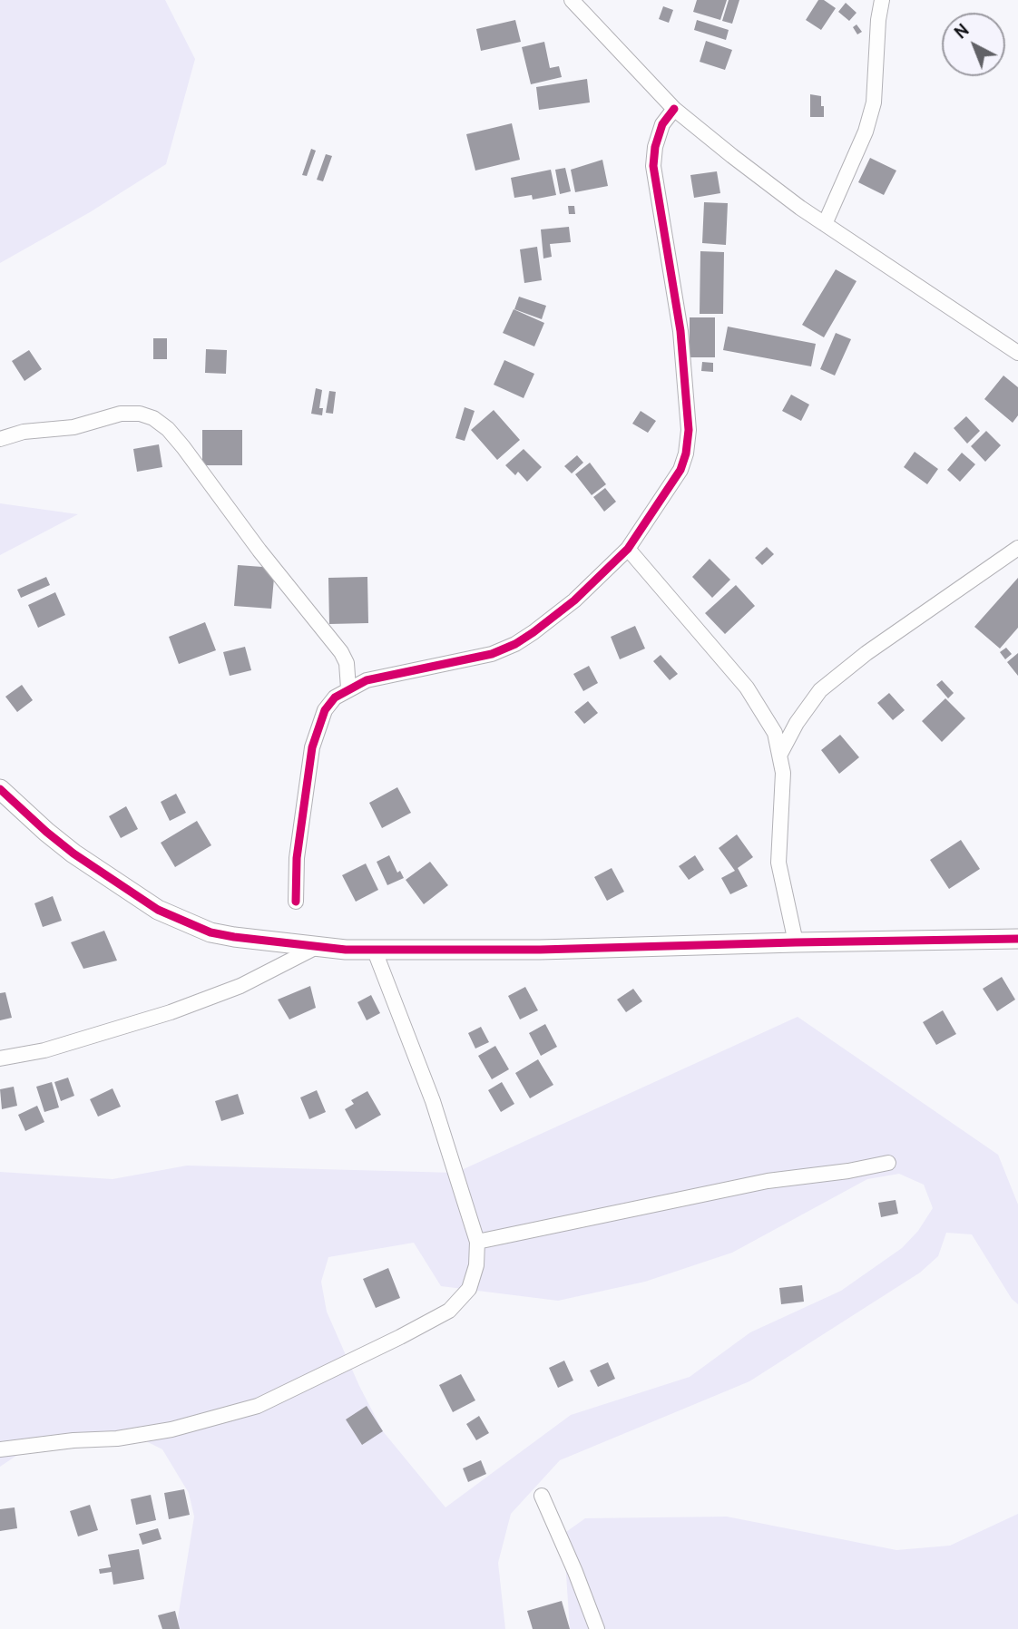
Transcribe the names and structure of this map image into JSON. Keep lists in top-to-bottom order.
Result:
{
  "north": "top left"
}
